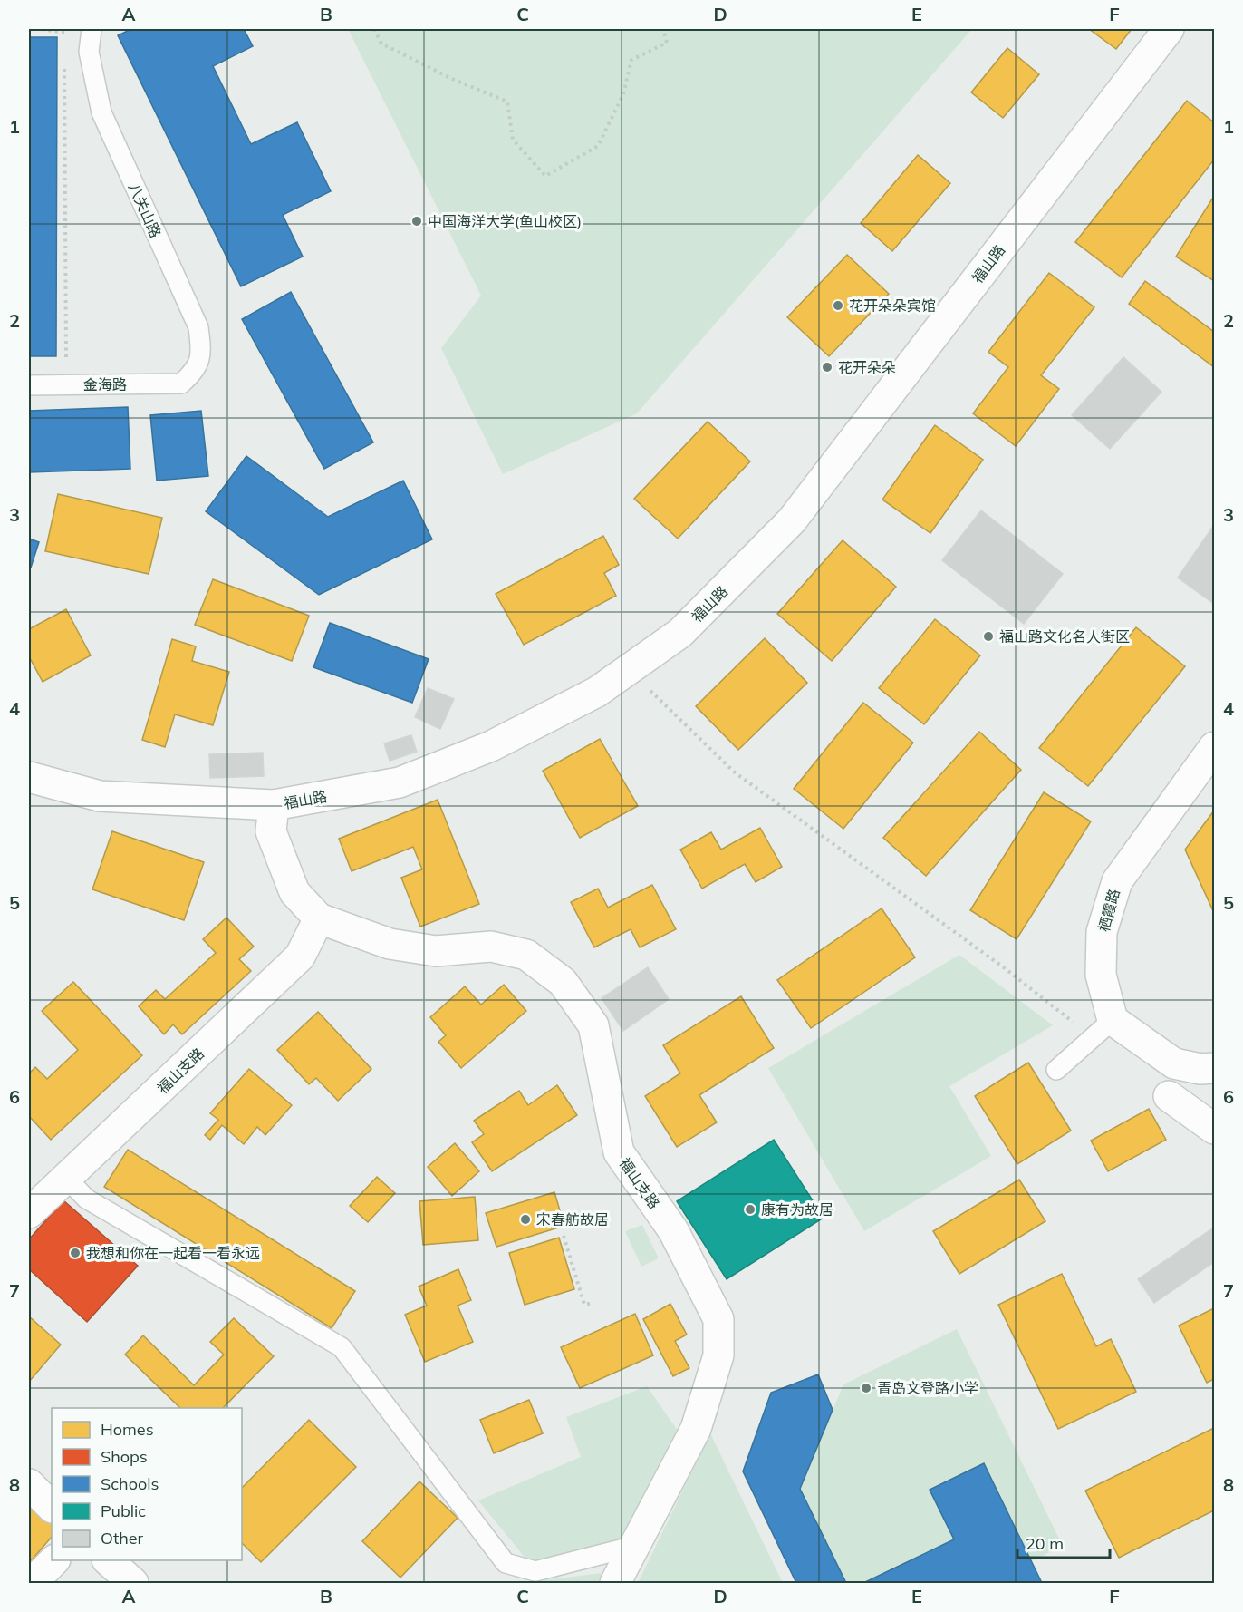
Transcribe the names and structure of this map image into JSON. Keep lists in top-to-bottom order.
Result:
{
  "streets": {
    "street": ["福山路", "栖霞路", "福山支路"],
    "lane": ["八关山路", "金海路"]
  },
  "crossings": [
    ["八关山路", "金海路"],
    ["福山路", "福山支路"]
  ],
  "places": [
    "中国海洋大学(鱼山校区)",
    "花开朵朵宾馆",
    "花开朵朵",
    "福山路文化名人街区",
    "康有为故居",
    "宋春舫故居",
    "我想和你在一起看一看永远",
    "青岛文登路小学"
  ],
  "legend": [
    "Homes",
    "Shops",
    "Schools",
    "Public",
    "Other"
  ],
  "scale_bar": "20 m",
  "grid": {
    "columns": [
      "A",
      "B",
      "C",
      "D",
      "E",
      "F"
    ],
    "rows": [
      "1",
      "2",
      "3",
      "4",
      "5",
      "6",
      "7",
      "8"
    ]
  }
}
